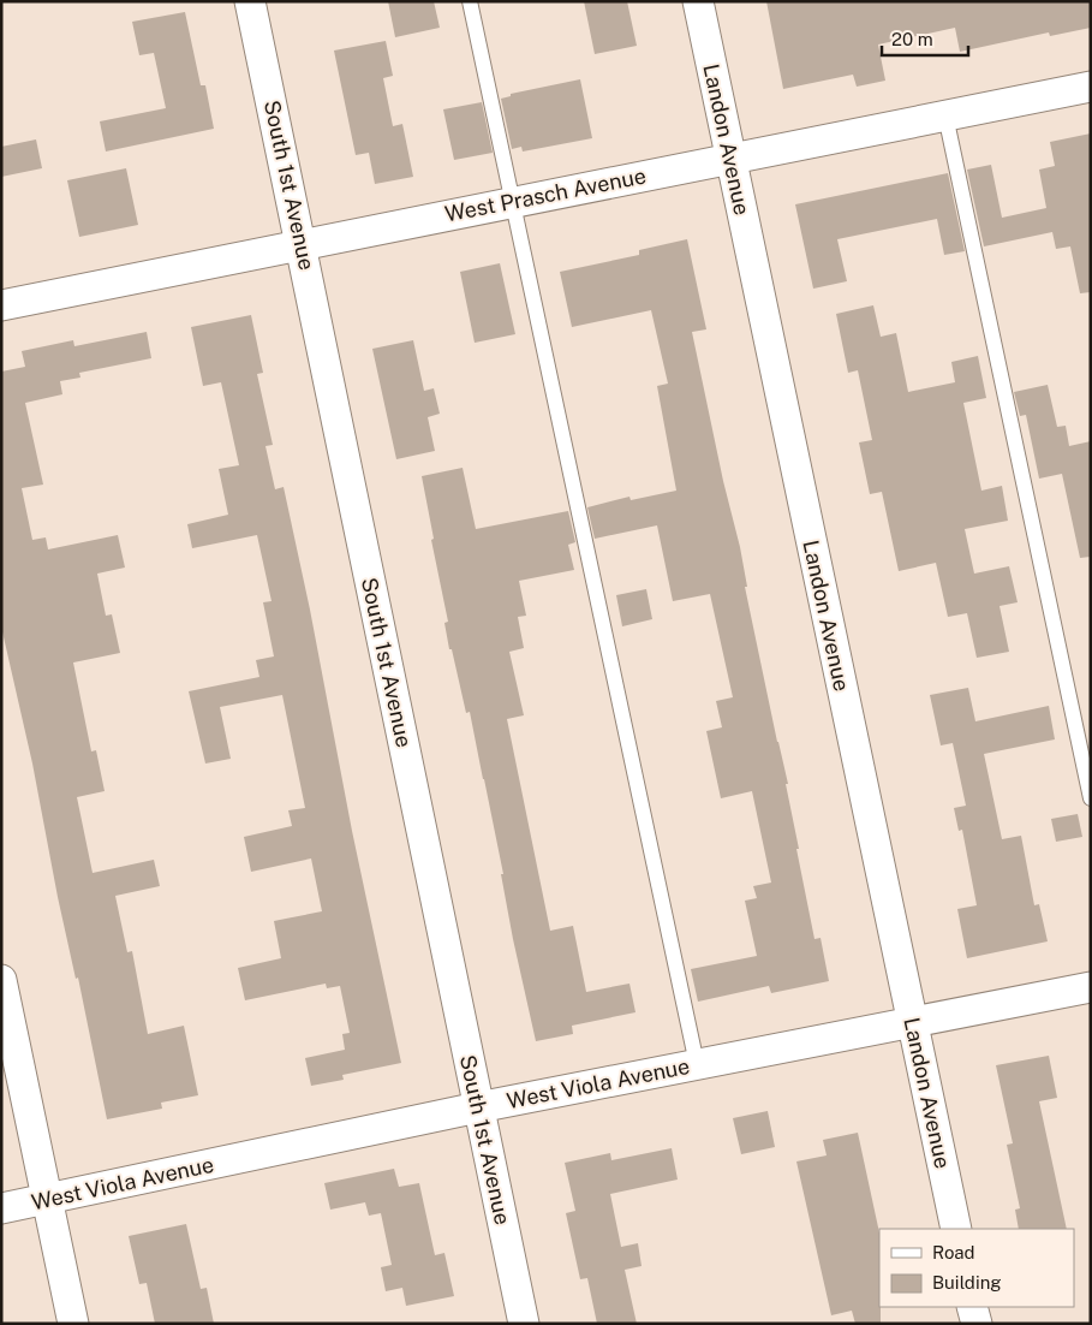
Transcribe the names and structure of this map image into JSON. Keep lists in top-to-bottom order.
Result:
{
  "streets": {
    "street": [
      "Landon Avenue",
      "South 1st Avenue",
      "West Prasch Avenue",
      "West Viola Avenue"
    ]
  },
  "crossings": [
    ["Landon Avenue", "West Prasch Avenue"],
    ["Landon Avenue", "West Viola Avenue"],
    ["South 1st Avenue", "West Prasch Avenue"],
    ["South 1st Avenue", "West Viola Avenue"]
  ],
  "legend": ["Road", "Building"],
  "scale_bar": "20 m"
}
